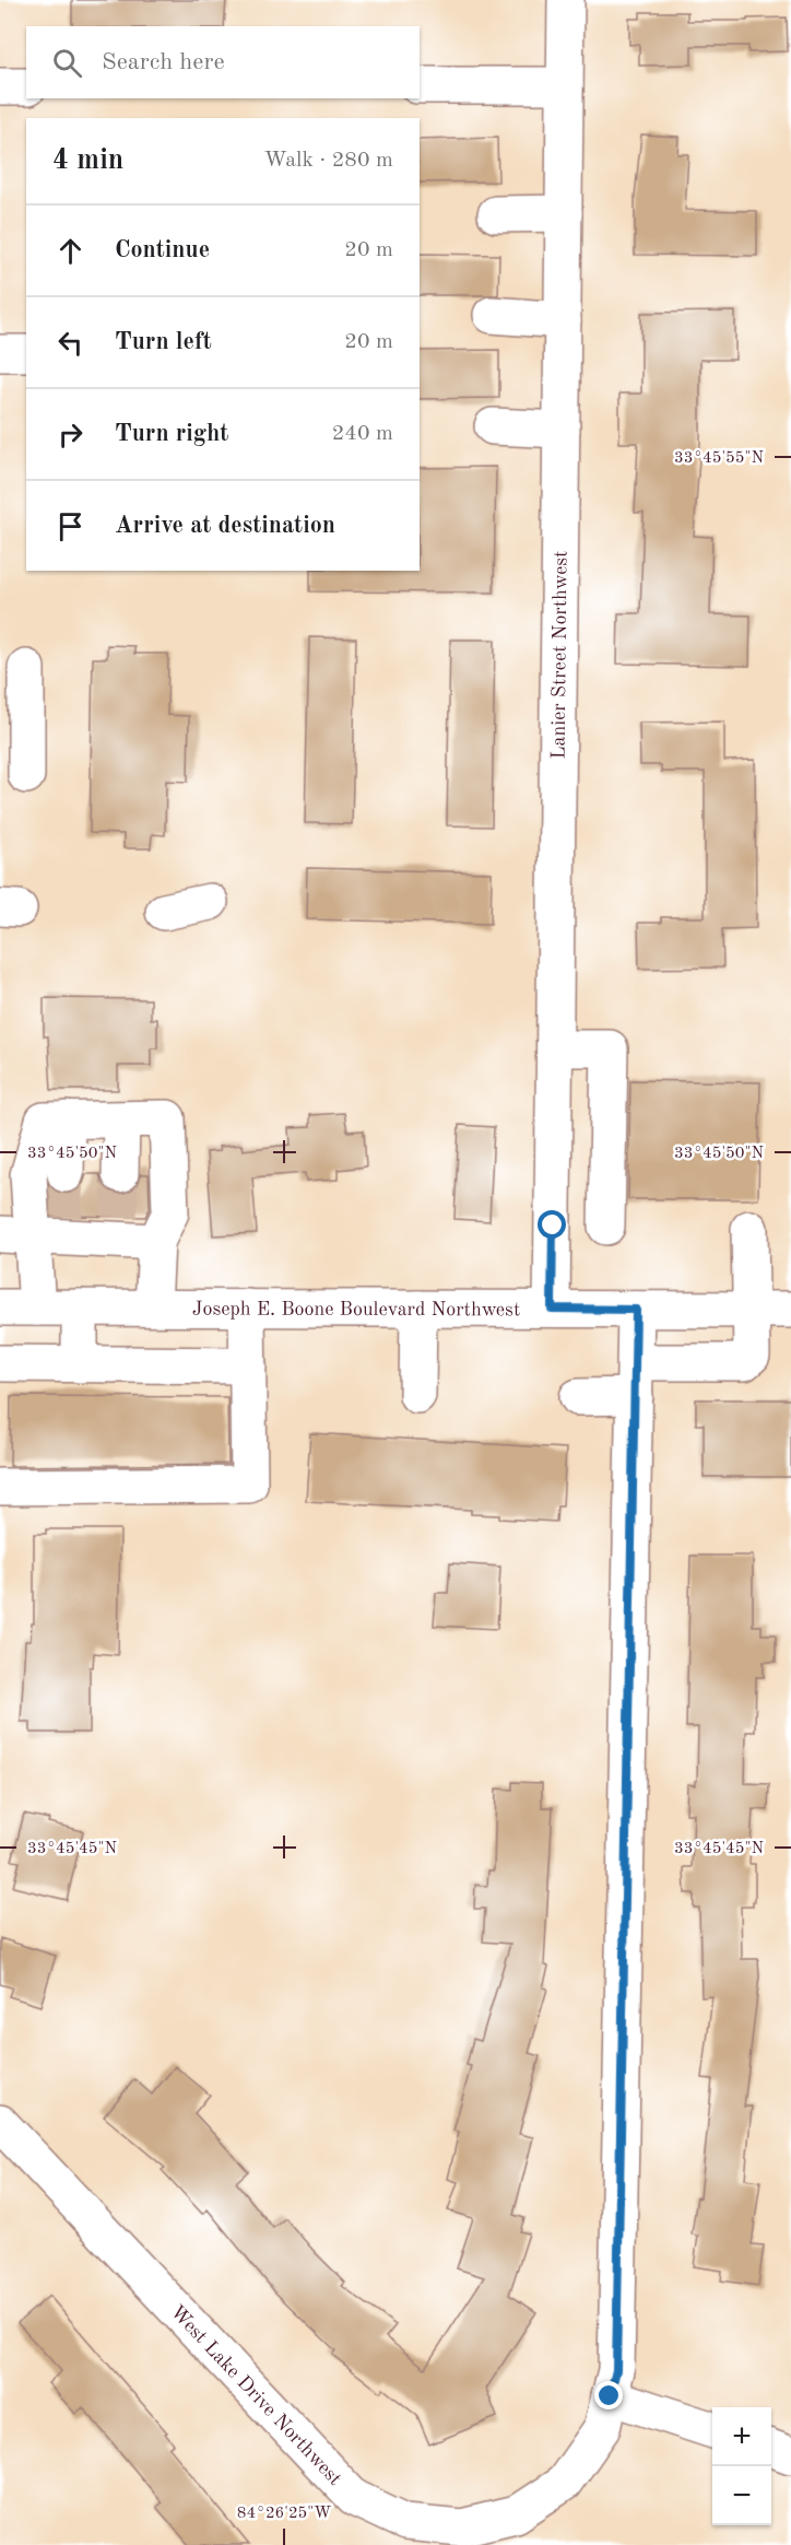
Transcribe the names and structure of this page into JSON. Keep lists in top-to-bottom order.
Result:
{
  "streets": {
    "street": ["Lanier Street Northwest", "Joseph E. Boone Boulevard Northwest", "West Lake Drive Northwest"]
  },
  "crossings": [
    ["Lanier Street Northwest", "Joseph E. Boone Boulevard Northwest"],
    ["Joseph E. Boone Boulevard Northwest", "West Lake Drive Northwest"]
  ],
  "page": {
    "search": "Search here",
    "heading": ["4 min", "Walk · 280 m"],
    "list": [
      ["Continue", "20 m"],
      ["Turn left", "20 m"],
      ["Turn right", "240 m"],
      "Arrive at destination"
    ],
    "map_buttons": ["+", "−"]
  },
  "coordinates": [
    "33°45'55\"N",
    "33°45'50\"N",
    "33°45'45\"N",
    "84°26'25\"W"
  ]
}
